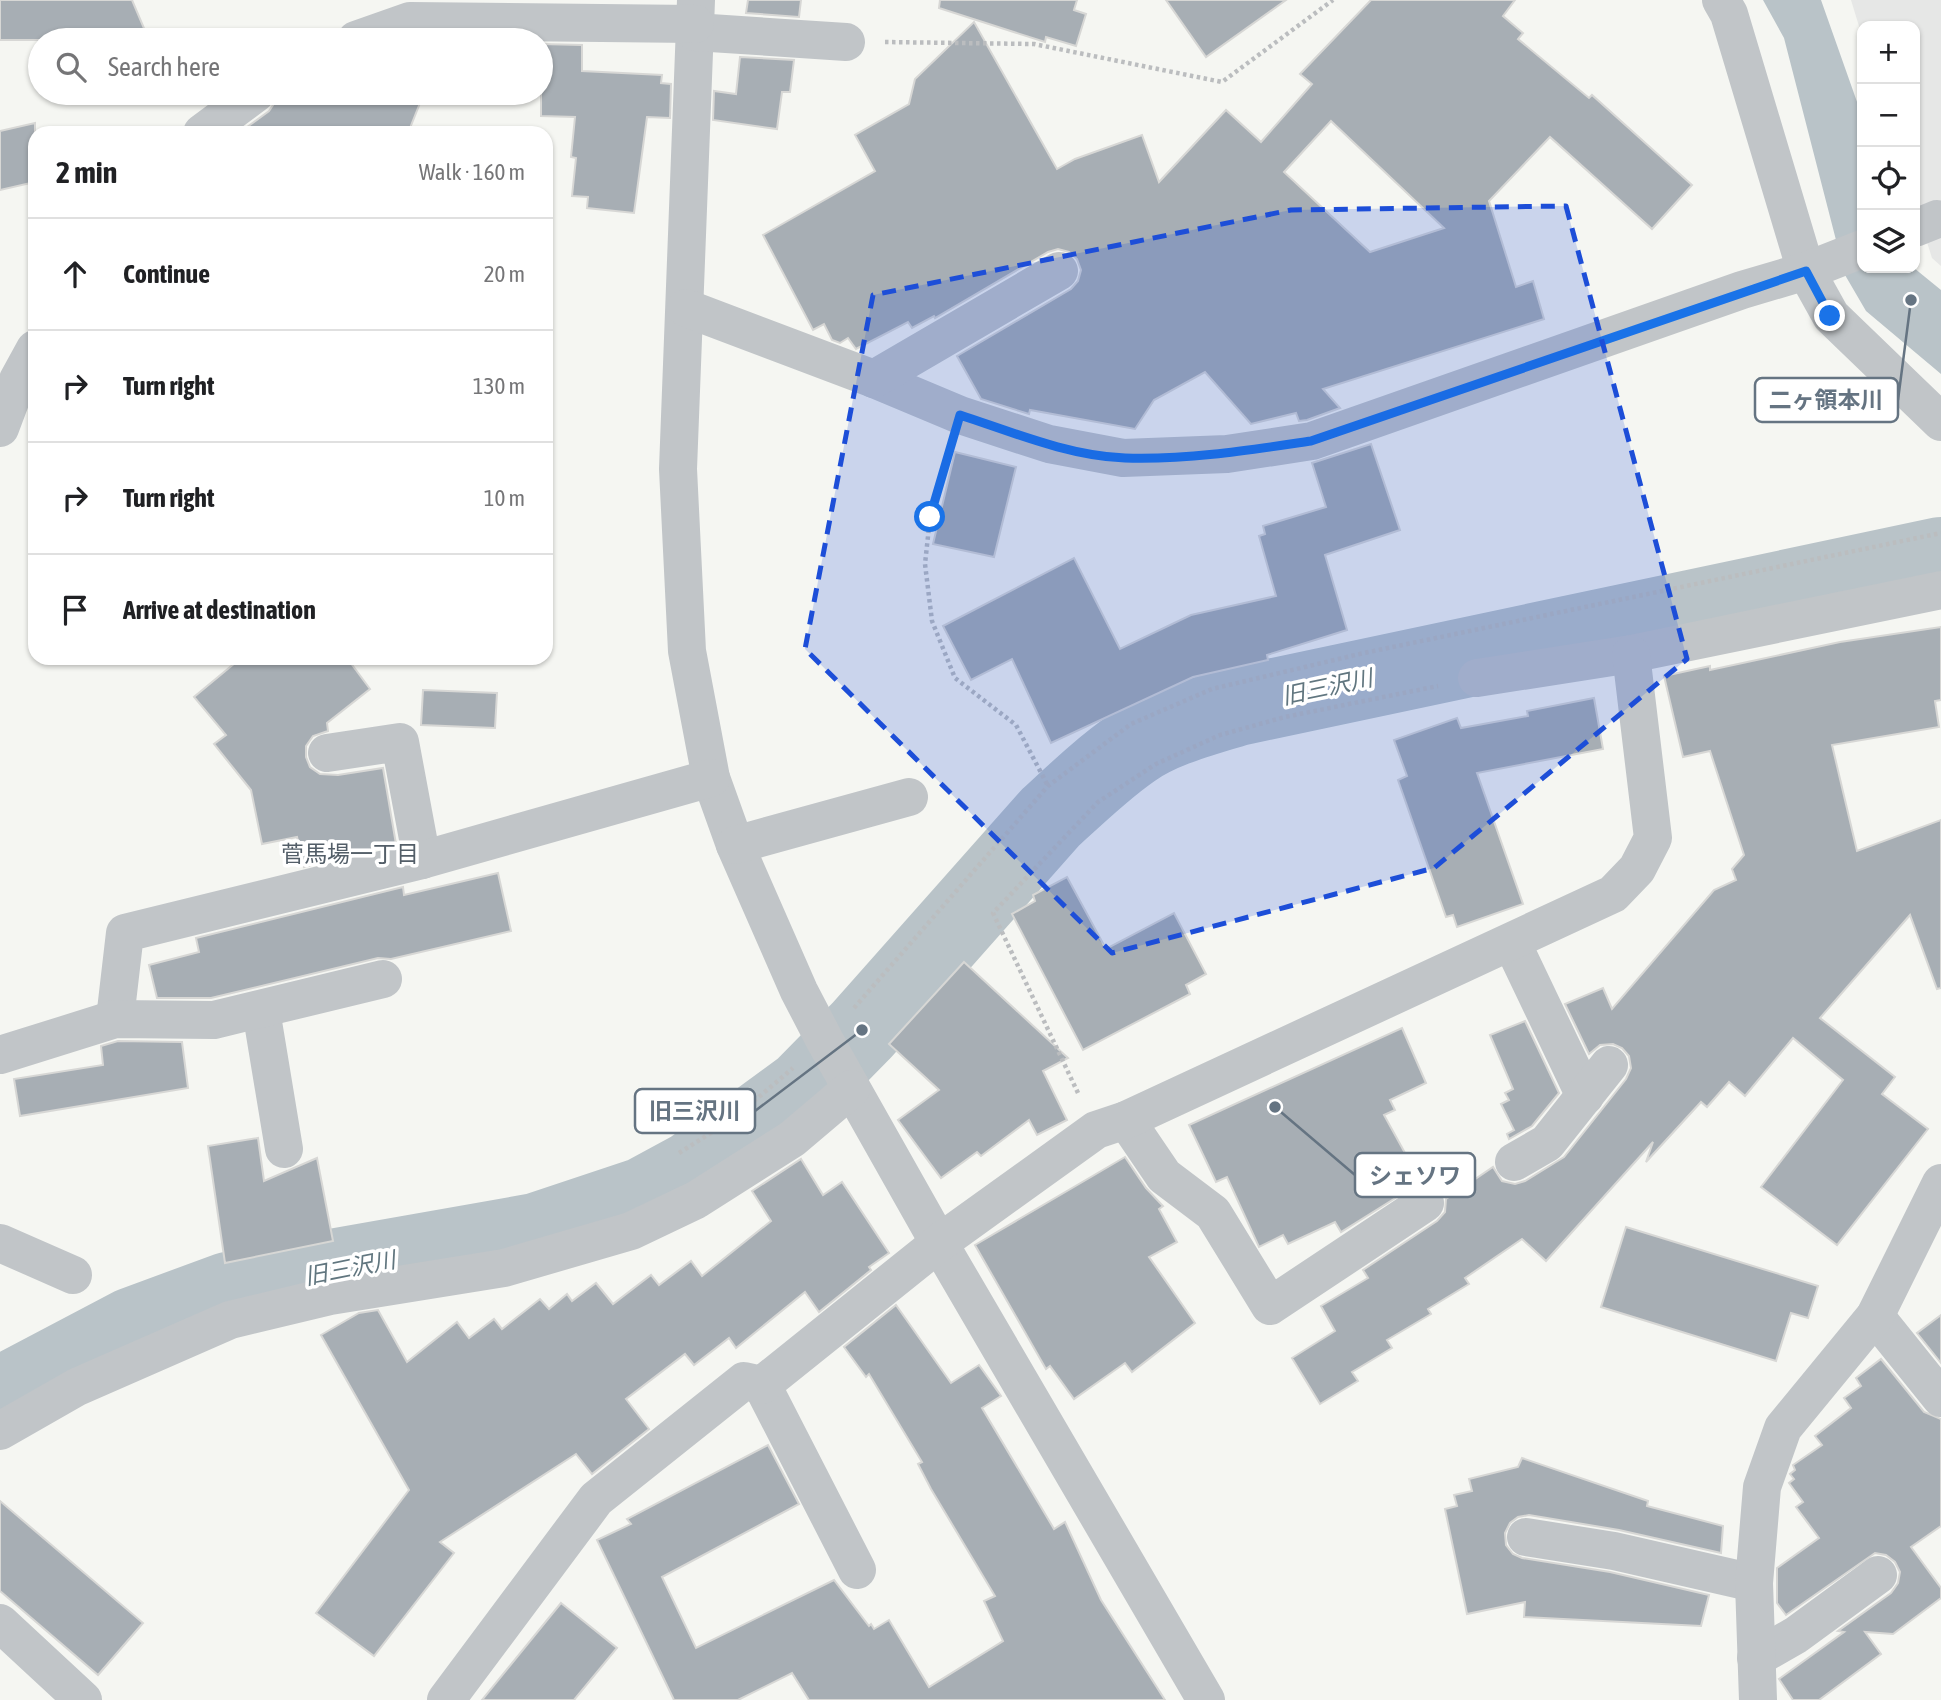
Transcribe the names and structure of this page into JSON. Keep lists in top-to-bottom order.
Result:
{
  "districts": ["菅馬場一丁目"],
  "water": ["旧三沢川"],
  "places": ["二ヶ領本川", "旧三沢川", "シェソワ"],
  "page": {
    "map_buttons": ["+", "−"],
    "search": "Search here",
    "heading": ["2 min", "Walk · 160 m"],
    "list": [
      ["Continue", "20 m"],
      ["Turn right", "130 m"],
      ["Turn right", "10 m"],
      "Arrive at destination"
    ]
  }
}
